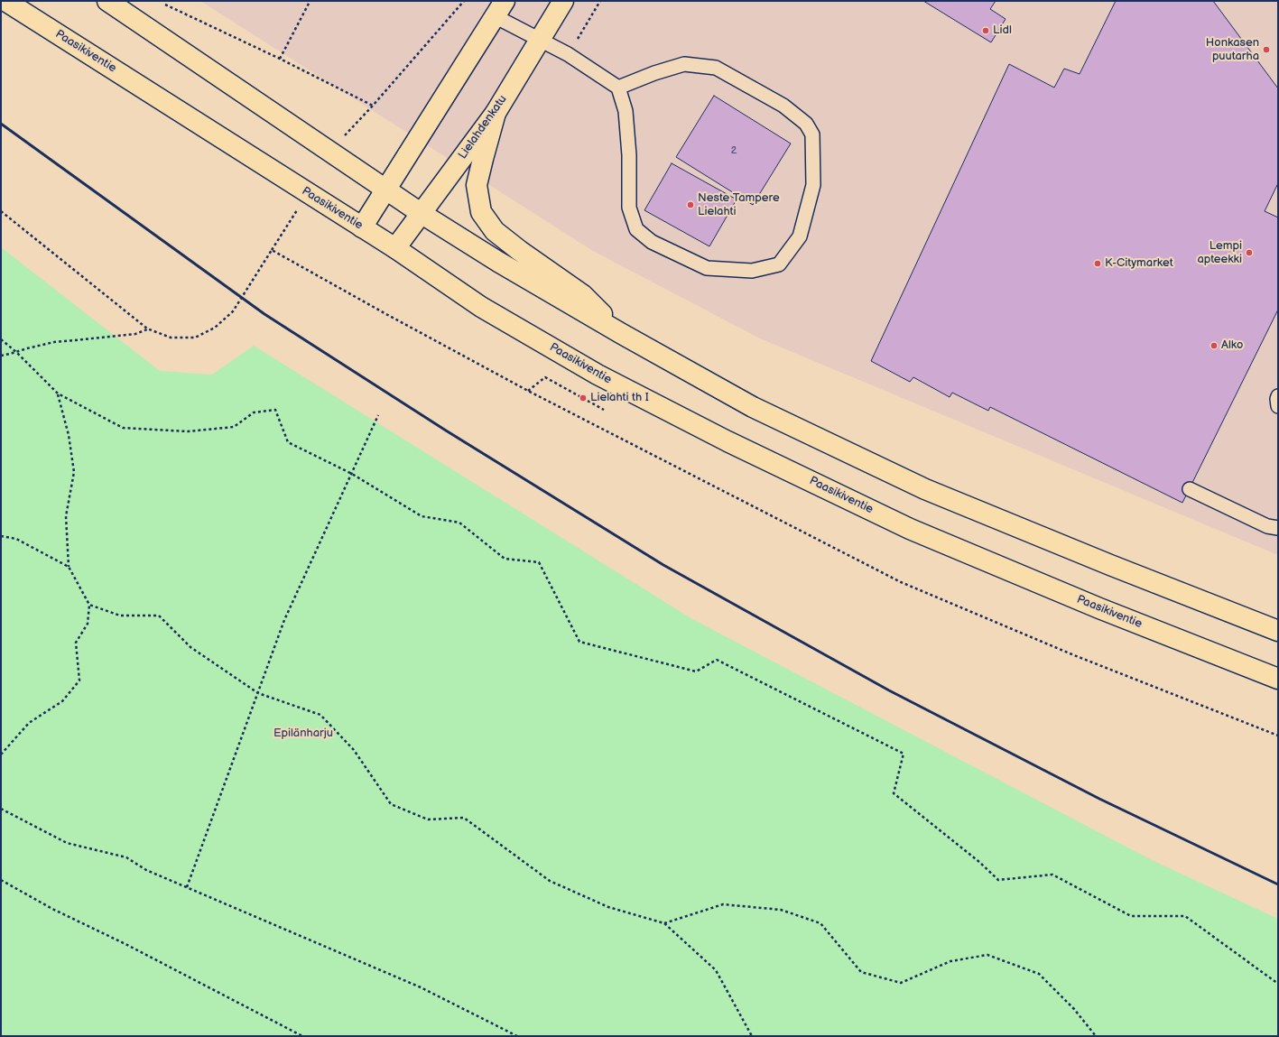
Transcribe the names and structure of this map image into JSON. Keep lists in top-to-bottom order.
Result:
{
  "streets": {
    "main road": ["Paasikiventie", "Lielahdenkatu"]
  },
  "crossings": [
    ["Paasikiventie", "Lielahdenkatu"]
  ],
  "parks": ["Epilänharju"],
  "places": [
    "Lidl",
    "Honkasen puutarha",
    "Neste Tampere Lielahti",
    "Lempi apteekki",
    "K-Citymarket",
    "Alko",
    "Lielahti th I"
  ],
  "house_numbers": ["2"]
}
